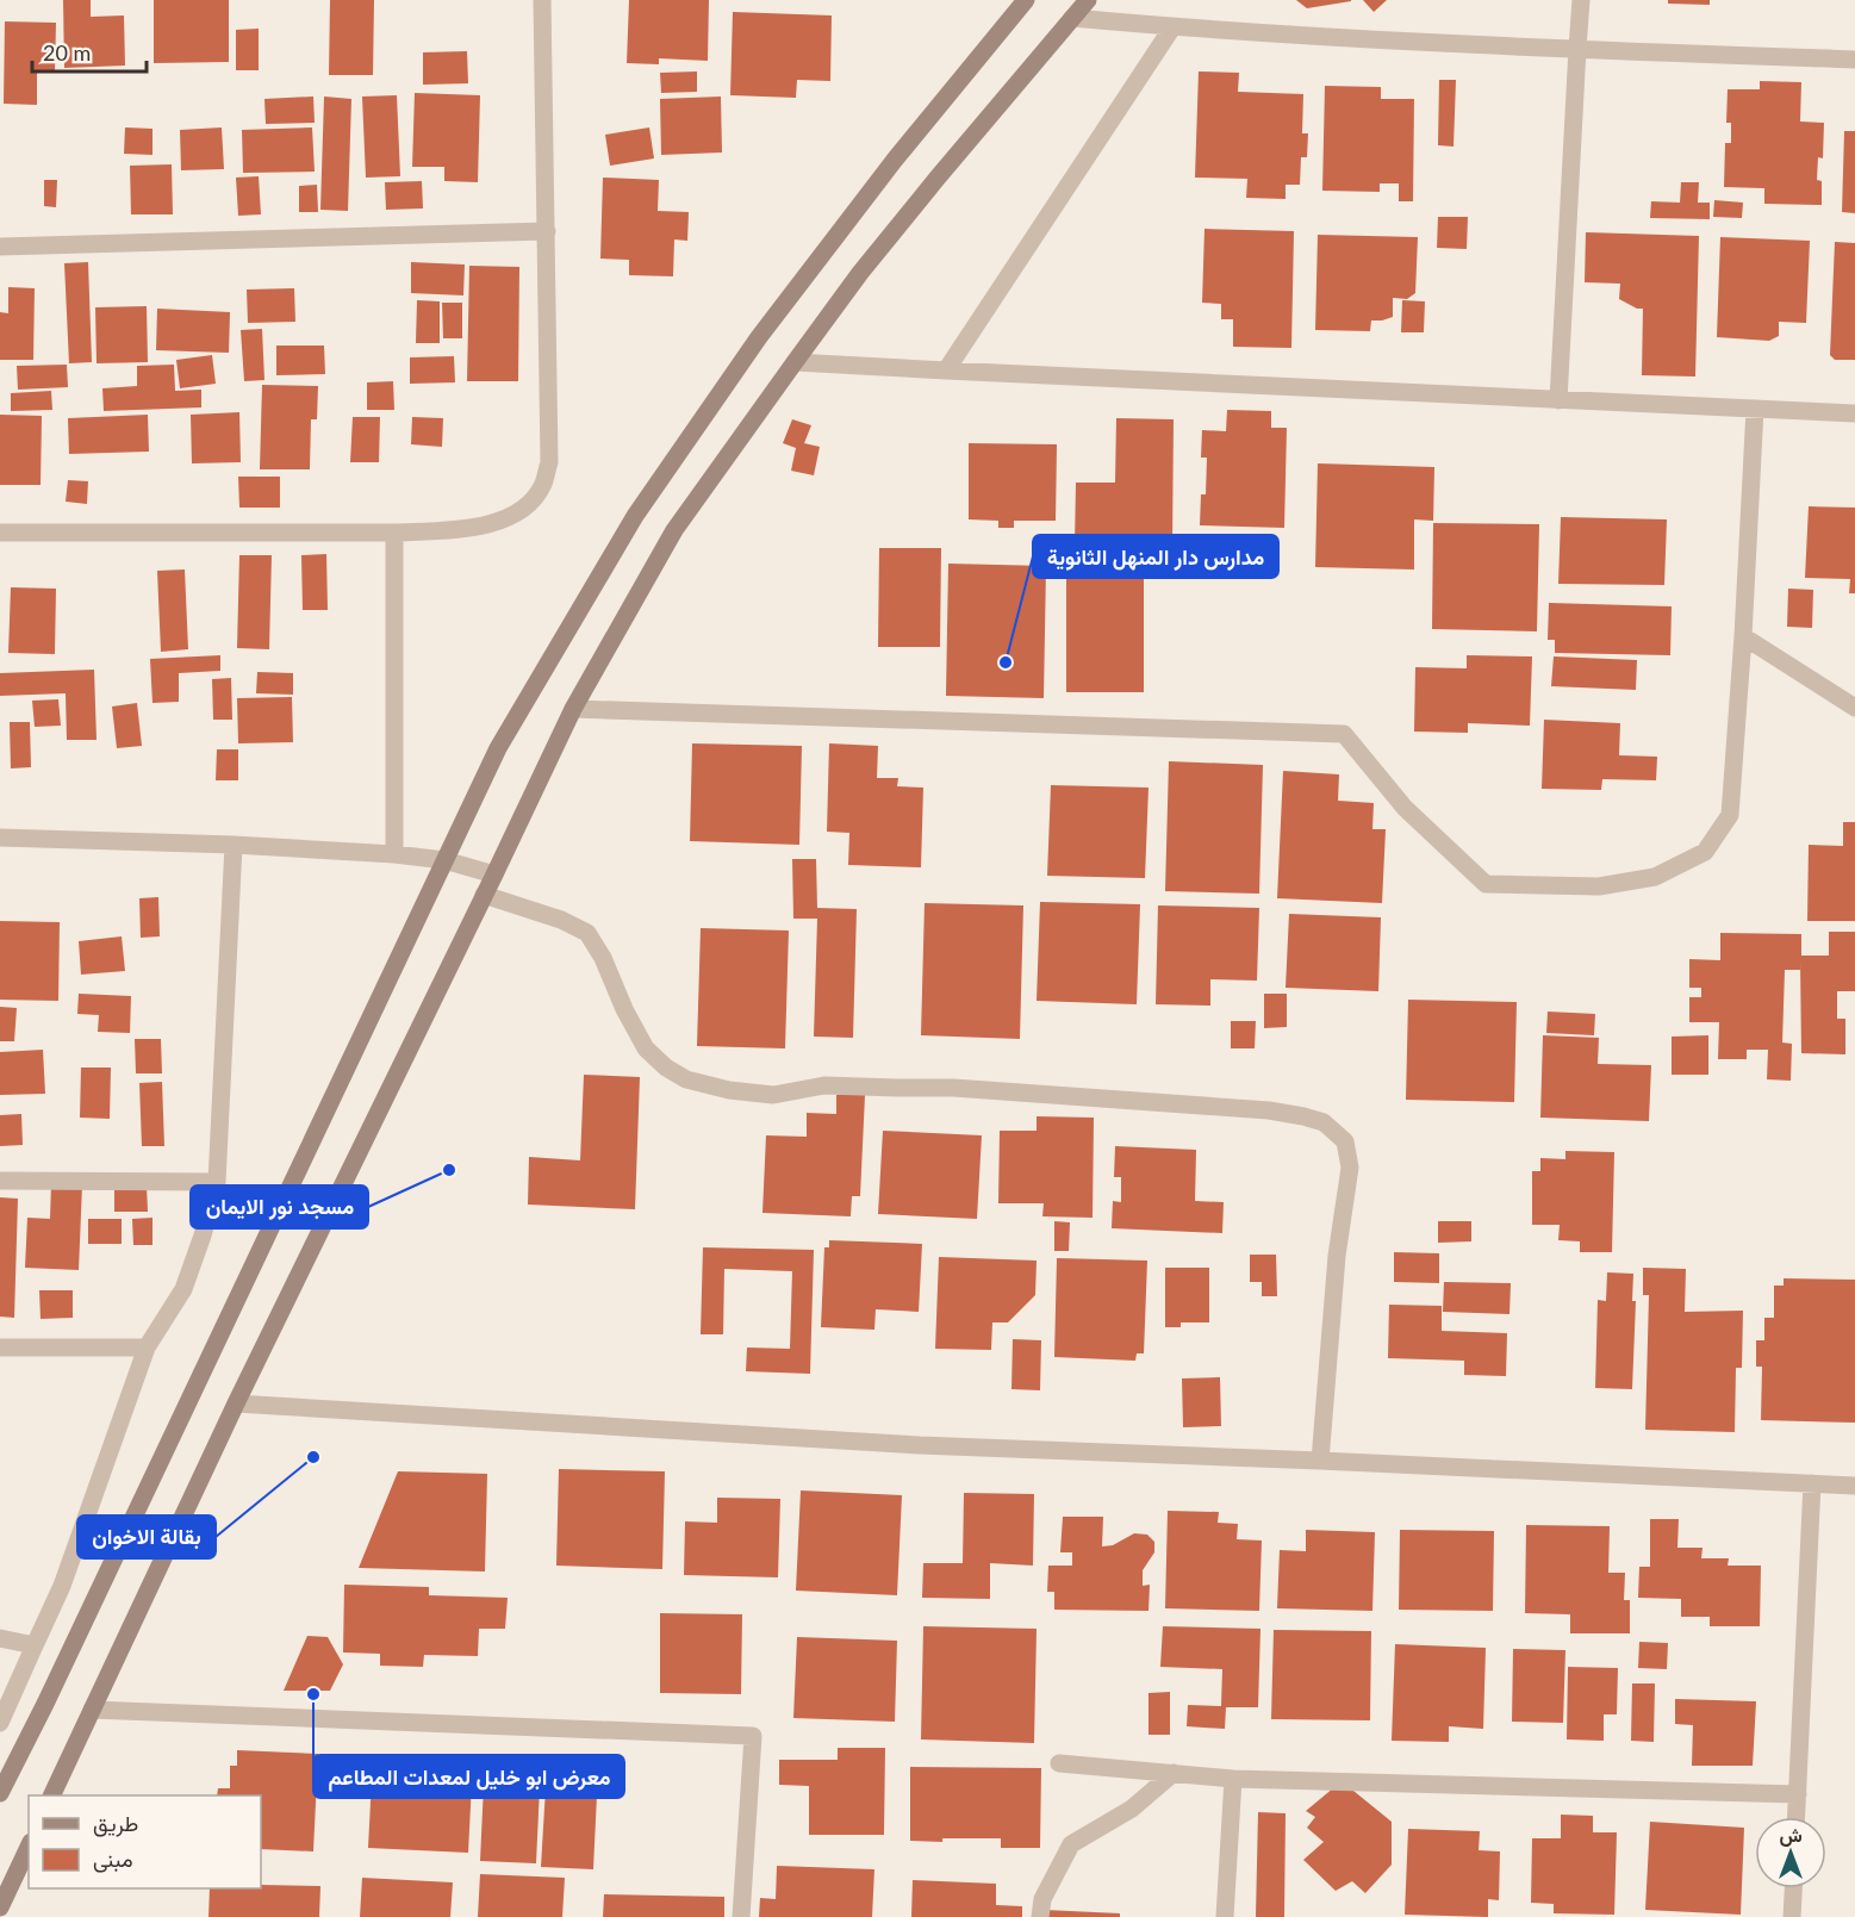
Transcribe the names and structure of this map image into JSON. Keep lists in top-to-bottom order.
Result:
{
  "places": [
    "مدارس دار المنهل الثانوية",
    "مسجد نور الايمان",
    "بقالة الاخوان",
    "معرض ابو خليل لمعدات المطاعم"
  ],
  "legend": ["طريق", "مبنى"],
  "scale_bar": "20 m",
  "north": "top"
}
